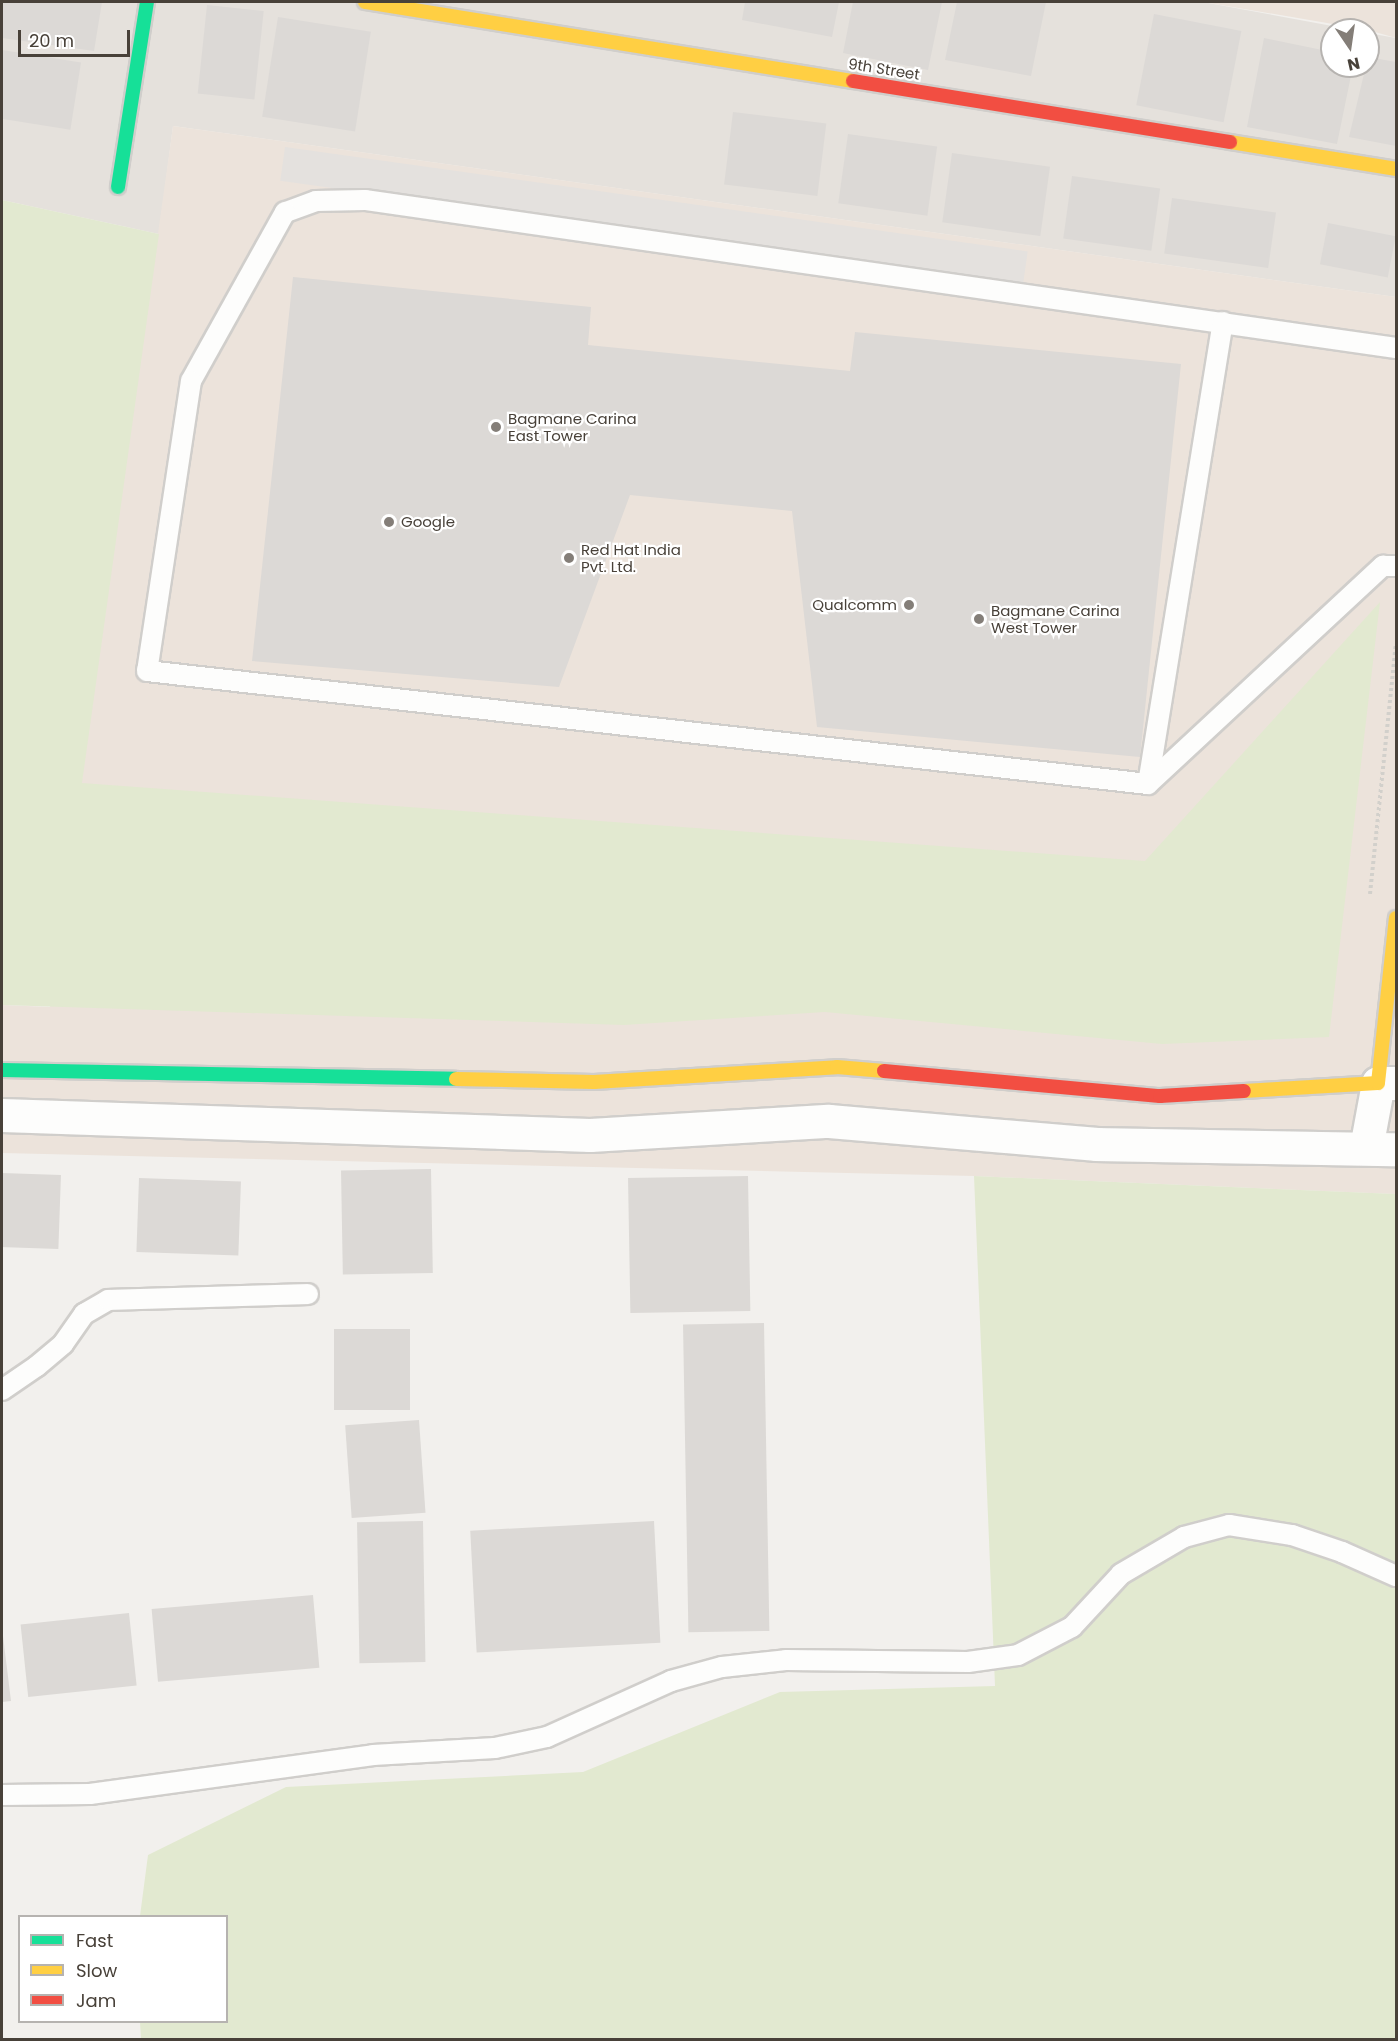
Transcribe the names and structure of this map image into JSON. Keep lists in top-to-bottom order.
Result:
{
  "streets": {
    "street": ["9th Street"]
  },
  "places": [
    "Bagmane Carina East Tower",
    "Google",
    "Red Hat India Pvt. Ltd.",
    "Qualcomm",
    "Bagmane Carina West Tower"
  ],
  "legend": ["Fast", "Slow", "Jam"],
  "scale_bar": "20 m",
  "north": "bottom"
}
